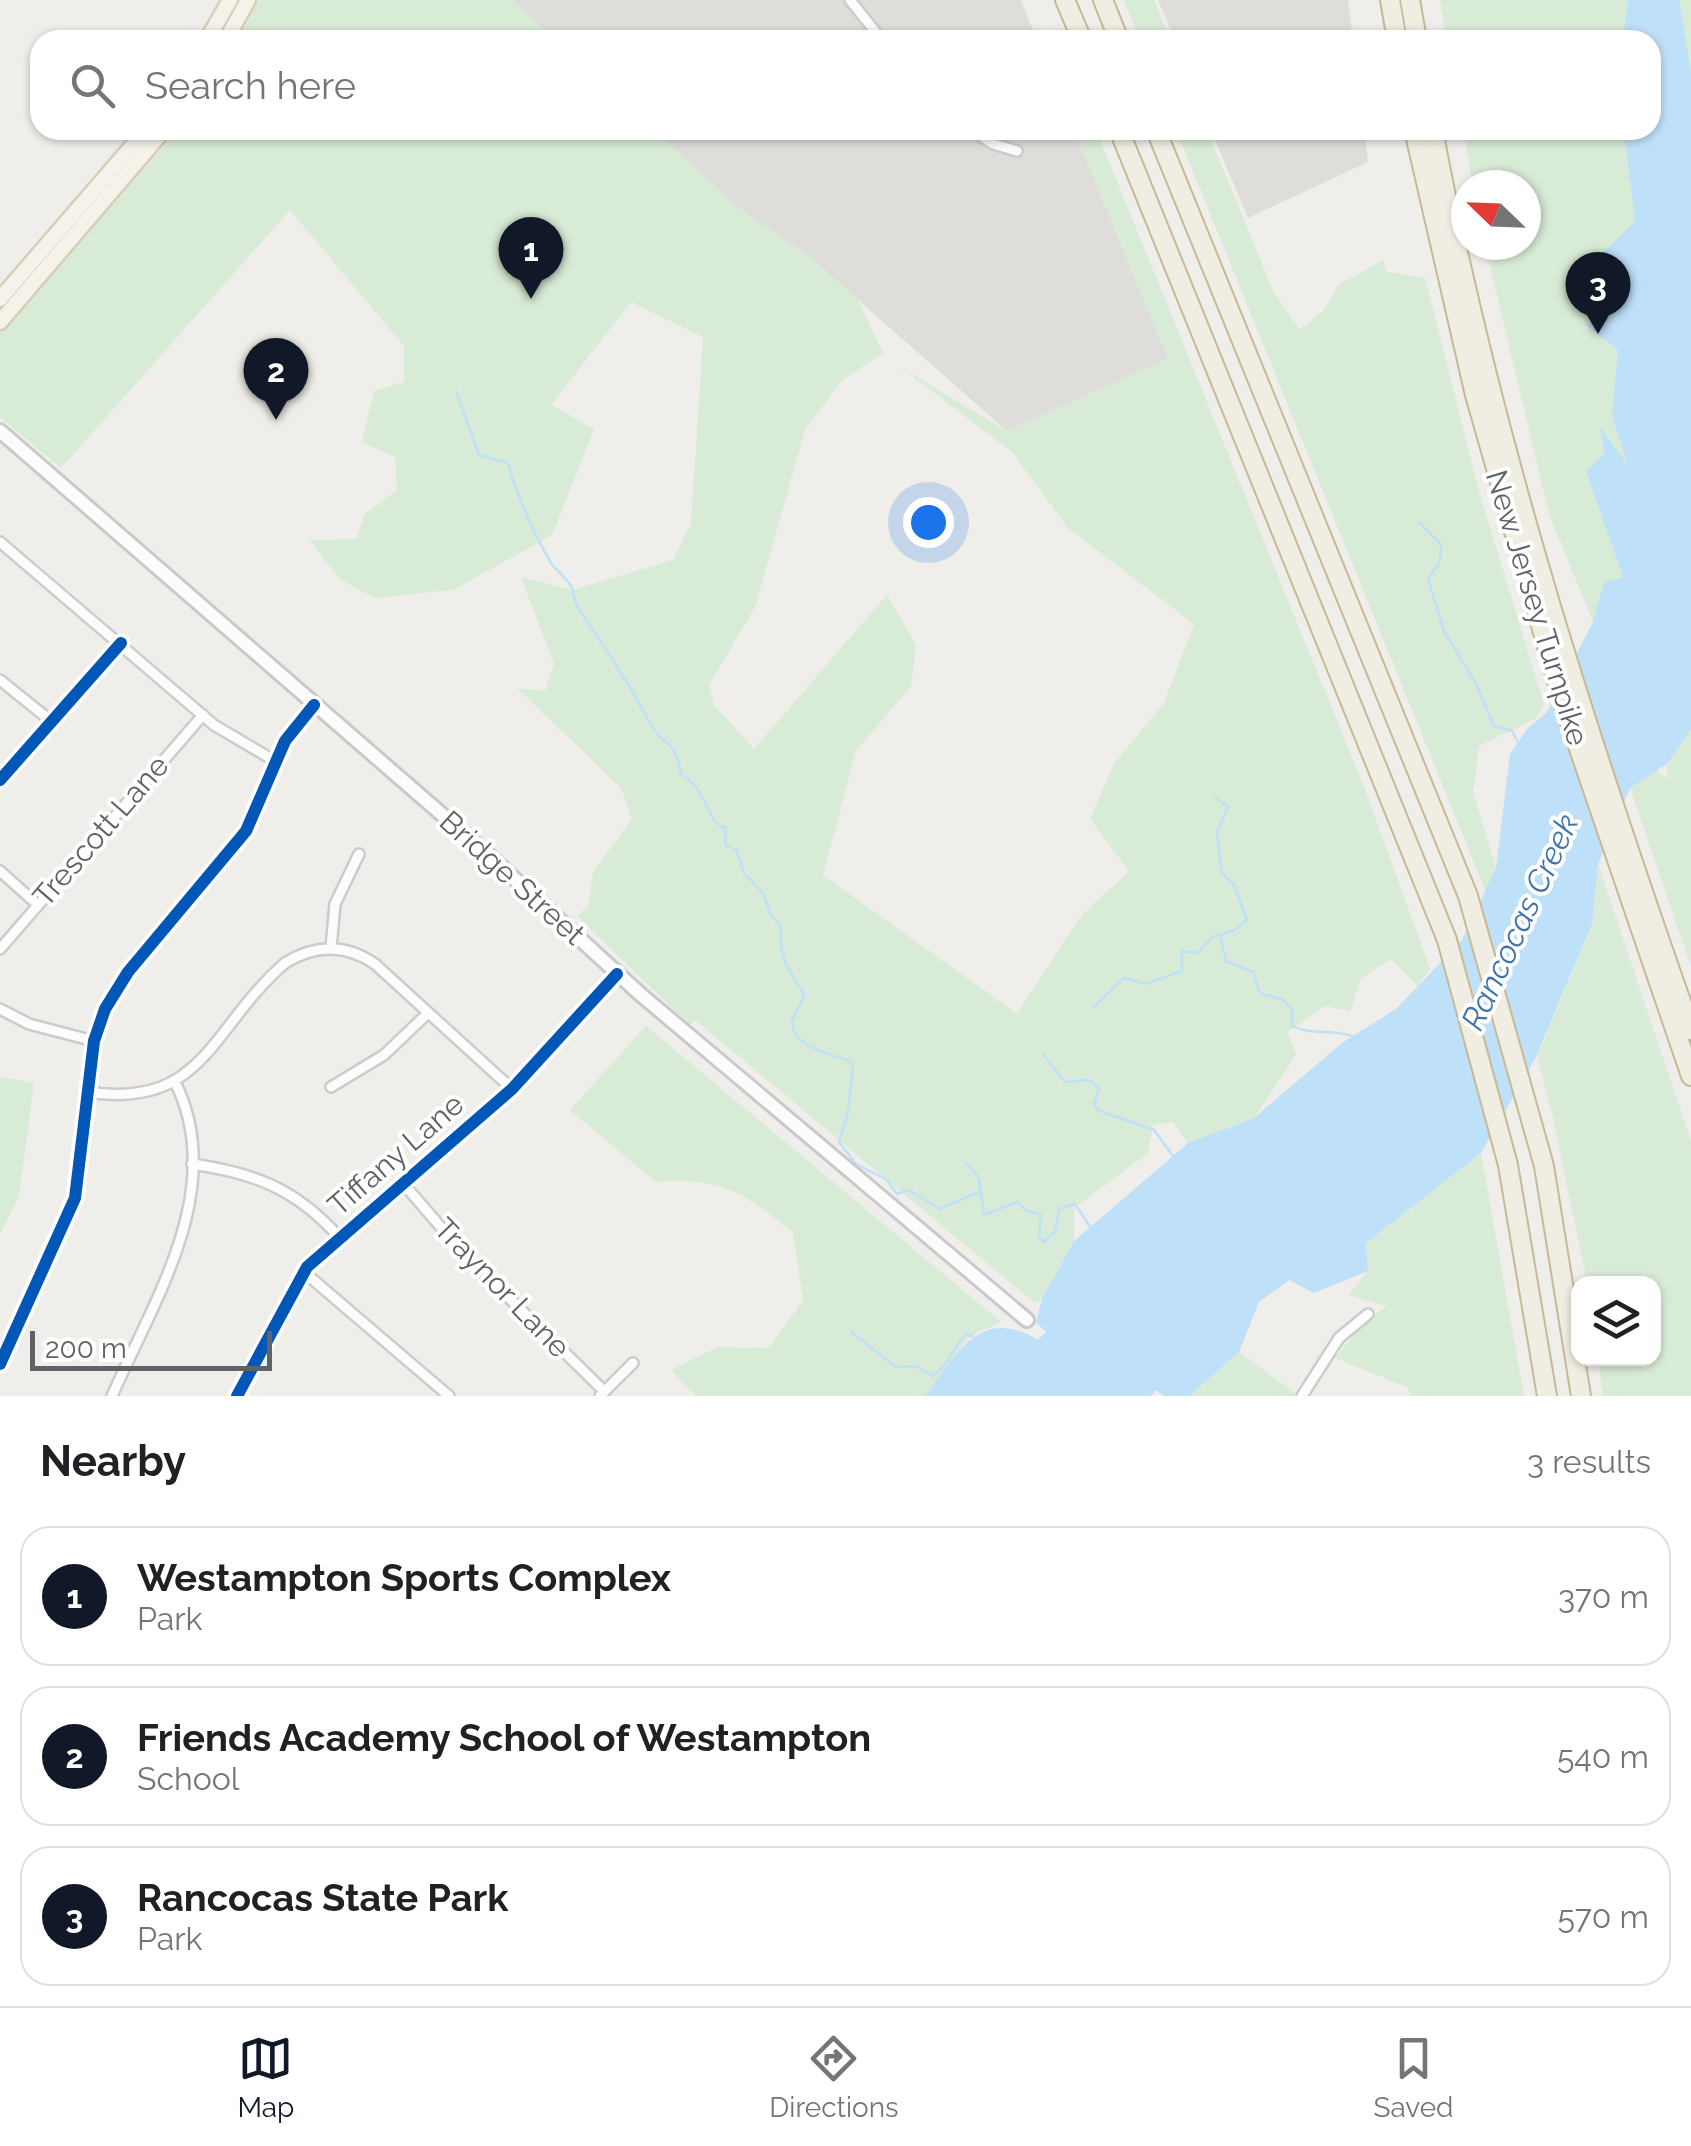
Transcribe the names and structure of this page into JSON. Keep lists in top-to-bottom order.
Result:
{
  "streets": {
    "highway": ["New Jersey Turnpike"],
    "main road": ["Bridge Street"],
    "street": ["Trescott Lane", "Tiffany Lane", "Traynor Lane"]
  },
  "crossings": [
    ["Bridge Street", "Tiffany Lane"],
    ["Tiffany Lane", "Traynor Lane"]
  ],
  "water": ["Rancocas Creek"],
  "scale_bar": "200 m",
  "north": "top left",
  "page": {
    "search": "Search here",
    "pins": ["1", "3", "2"],
    "scale": "200 m",
    "heading": ["Nearby", "3 results"],
    "list": [
      {
        "mark": "1",
        "name": "Westampton Sports Complex",
        "note": "Park",
        "value": "370 m"
      },
      {
        "mark": "2",
        "name": "Friends Academy School of Westampton",
        "note": "School",
        "value": "540 m"
      },
      {
        "mark": "3",
        "name": "Rancocas State Park",
        "note": "Park",
        "value": "570 m"
      }
    ],
    "nav": ["Map", "Directions", "Saved"]
  }
}
